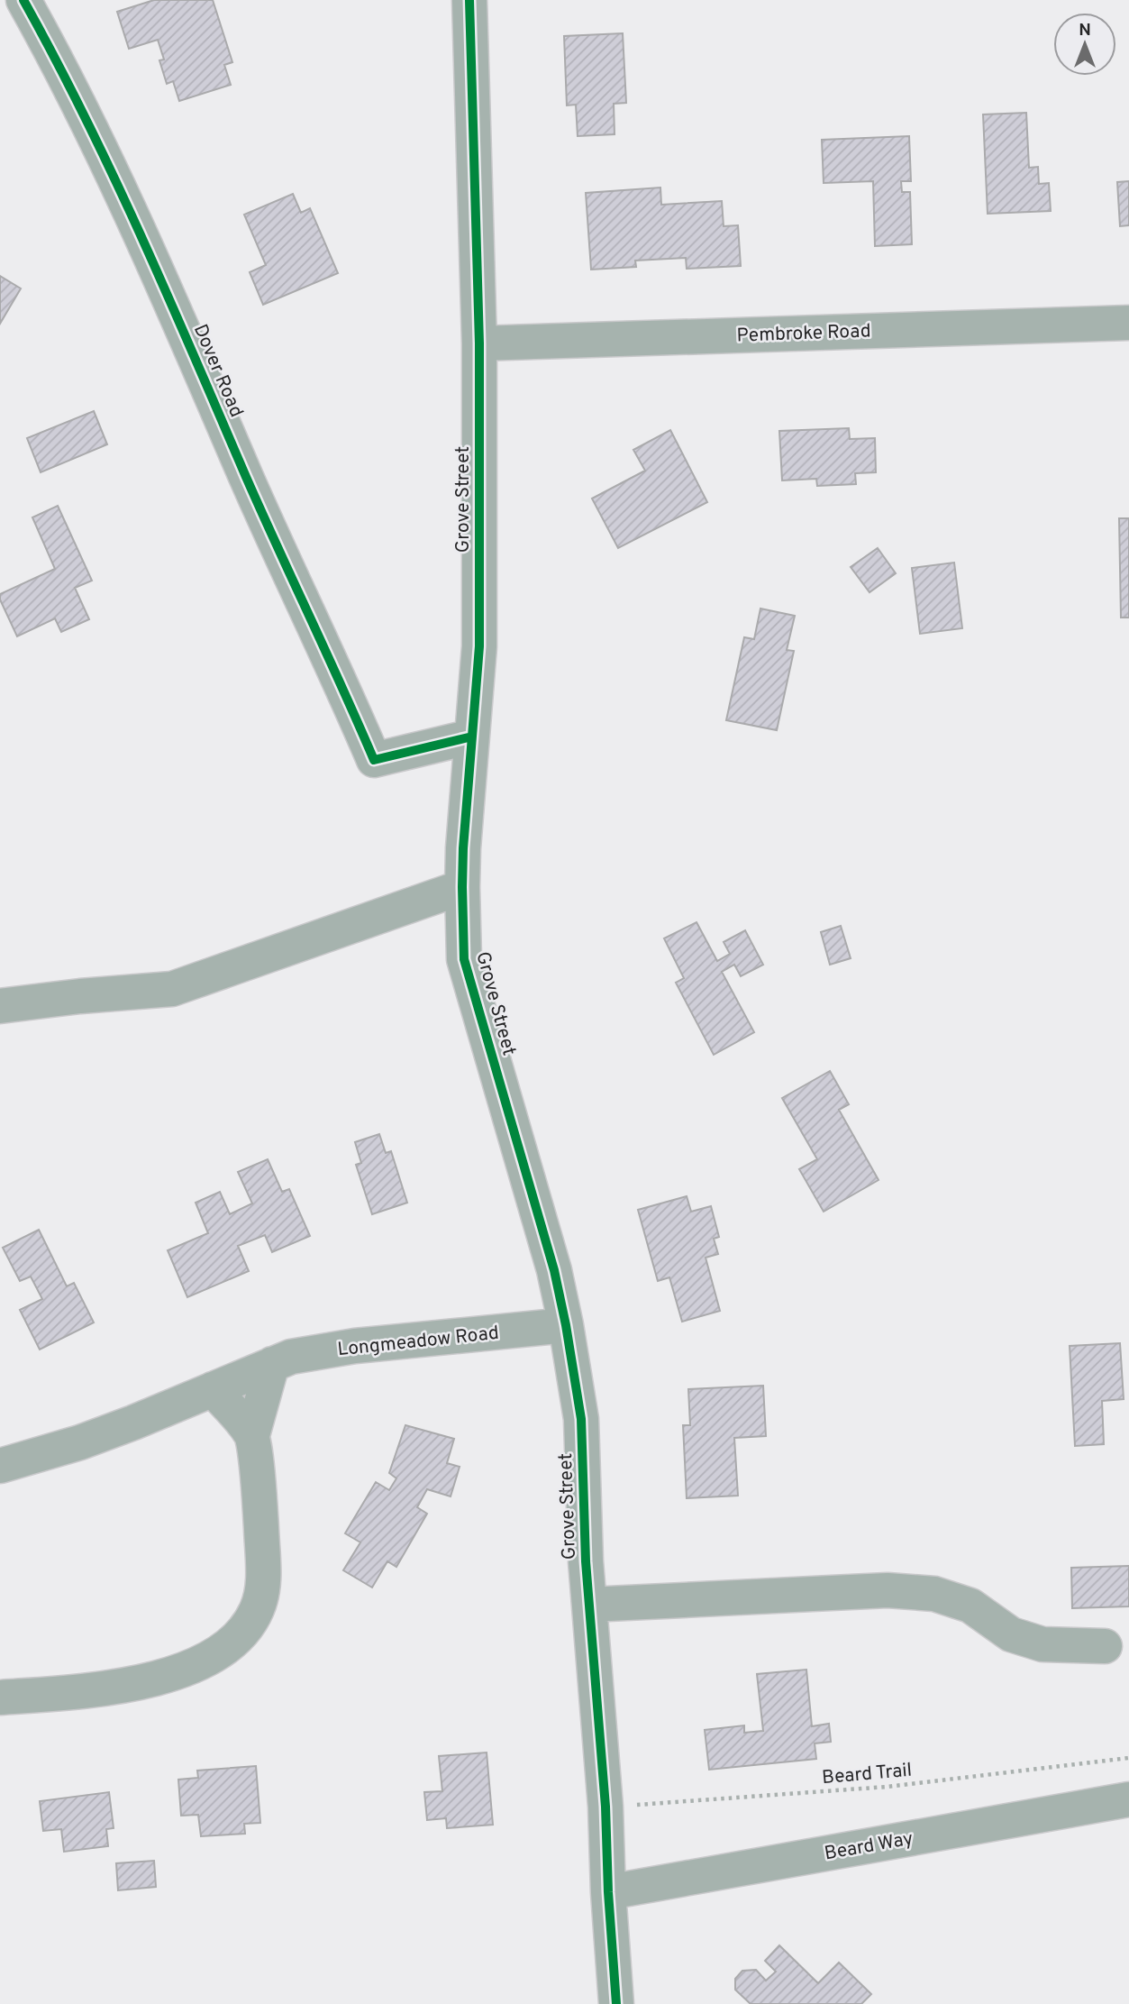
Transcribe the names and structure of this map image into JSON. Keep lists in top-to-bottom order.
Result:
{
  "streets": {
    "street": [
      "Pembroke Road",
      "Dover Road",
      "Grove Street",
      "Longmeadow Road",
      "Beard Way"
    ],
    "path": ["Beard Trail"]
  },
  "crossings": [
    ["Pembroke Road", "Grove Street"],
    ["Dover Road", "Grove Street"],
    ["Grove Street", "Longmeadow Road"],
    ["Grove Street", "Beard Trail"],
    ["Grove Street", "Beard Way"]
  ],
  "north": "top"
}
